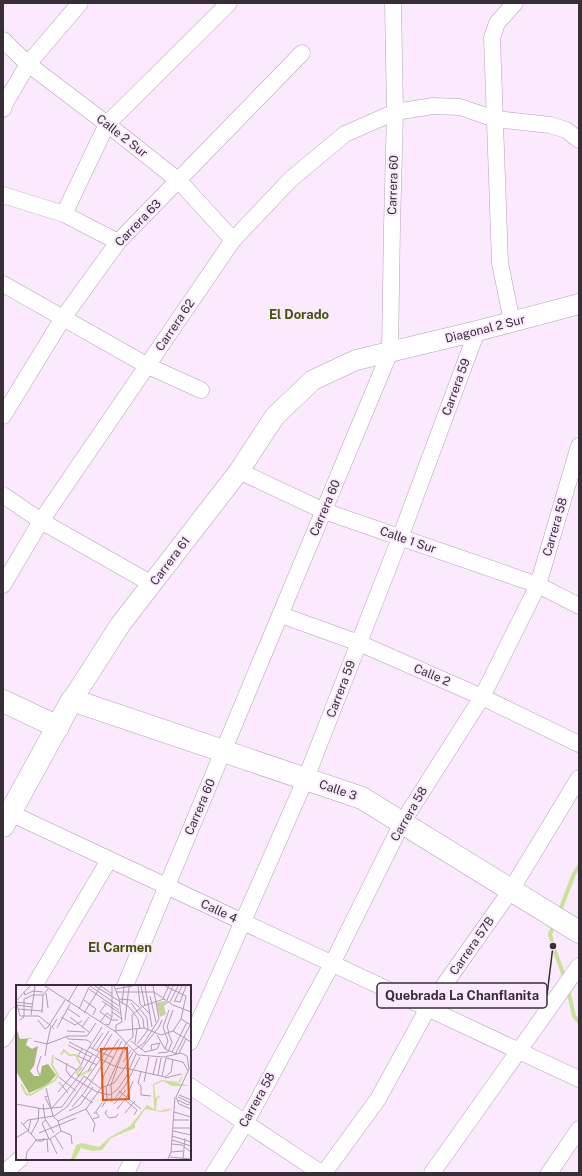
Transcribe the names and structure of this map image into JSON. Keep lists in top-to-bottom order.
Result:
{
  "streets": {
    "main road": ["Carrera 61", "Calle 3"],
    "street": [
      "Calle 2 Sur",
      "Carrera 60",
      "Carrera 63",
      "Carrera 62",
      "Diagonal 2 Sur",
      "Carrera 59",
      "Carrera 58",
      "Calle 1 Sur",
      "Calle 2",
      "Calle 4",
      "Carrera 57B"
    ]
  },
  "crossings": [
    ["Calle 2 Sur", "Carrera 63"],
    ["Calle 2 Sur", "Carrera 62"],
    ["Carrera 60", "Carrera 62"],
    ["Carrera 60", "Diagonal 2 Sur"],
    ["Carrera 60", "Calle 1 Sur"],
    ["Carrera 60", "Carrera 61"],
    ["Carrera 60", "Calle 2"],
    ["Carrera 60", "Calle 3"],
    ["Carrera 60", "Calle 4"],
    ["Diagonal 2 Sur", "Carrera 59"],
    ["Diagonal 2 Sur", "Carrera 61"],
    ["Carrera 59", "Calle 1 Sur"],
    ["Carrera 59", "Calle 2"],
    ["Carrera 59", "Calle 3"],
    ["Carrera 59", "Calle 4"],
    ["Carrera 58", "Calle 1 Sur"],
    ["Carrera 58", "Calle 2"],
    ["Carrera 58", "Calle 3"],
    ["Carrera 58", "Calle 4"],
    ["Calle 1 Sur", "Carrera 61"],
    ["Carrera 61", "Calle 3"],
    ["Carrera 61", "Calle 4"],
    ["Calle 3", "Carrera 57B"],
    ["Calle 4", "Carrera 57B"]
  ],
  "districts": ["El Dorado", "El Carmen"],
  "places": ["Quebrada La Chanflanita"]
}
